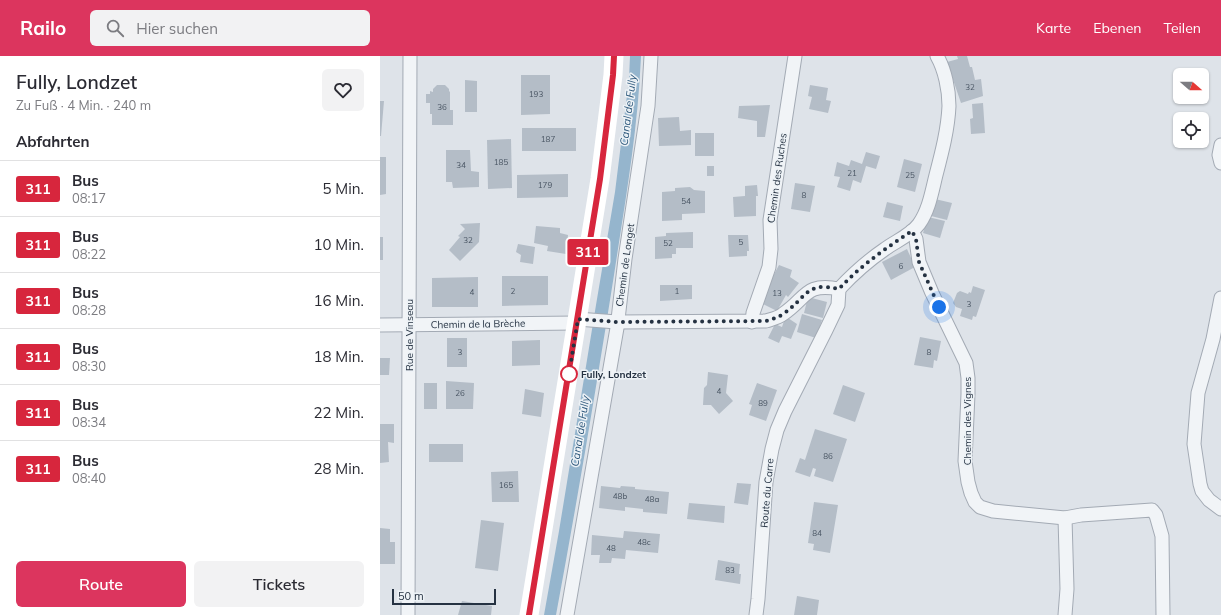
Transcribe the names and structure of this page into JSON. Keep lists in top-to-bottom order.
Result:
{
  "streets": {
    "street": [
      "Chemin des Ruches",
      "Chemin de Longet",
      "Chemin de la Brèche",
      "Rue de Vinseau",
      "Chemin des Vignes",
      "Route du Carre"
    ]
  },
  "crossings": [
    ["Chemin des Ruches", "Chemin de la Brèche"],
    ["Chemin de Longet", "Chemin de la Brèche"],
    ["Chemin de la Brèche", "Rue de Vinseau"],
    ["Chemin de la Brèche", "Route du Carre"]
  ],
  "water": ["Canal de Fully"],
  "places": ["Fully, Londzet"],
  "lines": ["bus line 311"],
  "house_numbers": [
    "32",
    "193",
    "36",
    "187",
    "185",
    "34",
    "21",
    "25",
    "179",
    "8",
    "54",
    "32",
    "5",
    "52",
    "6",
    "2",
    "1",
    "4",
    "13",
    "3",
    "3",
    "8",
    "4",
    "26",
    "89",
    "86",
    "165",
    "48b",
    "48a",
    "84",
    "48c",
    "48",
    "83"
  ],
  "scale_bar": "50 m",
  "north": "right",
  "page": {
    "header": "Railo",
    "search": "Hier suchen",
    "nav": ["Karte", "Ebenen", "Teilen"],
    "heading": [
      ["Fully, Londzet", "Zu Fuß · 4 Min. · 240 m"],
      "Abfahrten"
    ],
    "on_map": "311",
    "list": [
      {
        "mark": "311",
        "name": "Bus",
        "note": "08:17",
        "value": "5 Min."
      },
      {
        "mark": "311",
        "name": "Bus",
        "note": "08:22",
        "value": "10 Min."
      },
      {
        "mark": "311",
        "name": "Bus",
        "note": "08:28",
        "value": "16 Min."
      },
      {
        "mark": "311",
        "name": "Bus",
        "note": "08:30",
        "value": "18 Min."
      },
      {
        "mark": "311",
        "name": "Bus",
        "note": "08:34",
        "value": "22 Min."
      },
      {
        "mark": "311",
        "name": "Bus",
        "note": "08:40",
        "value": "28 Min."
      }
    ],
    "buttons": ["Route", "Tickets"],
    "scale": "50 m"
  }
}
